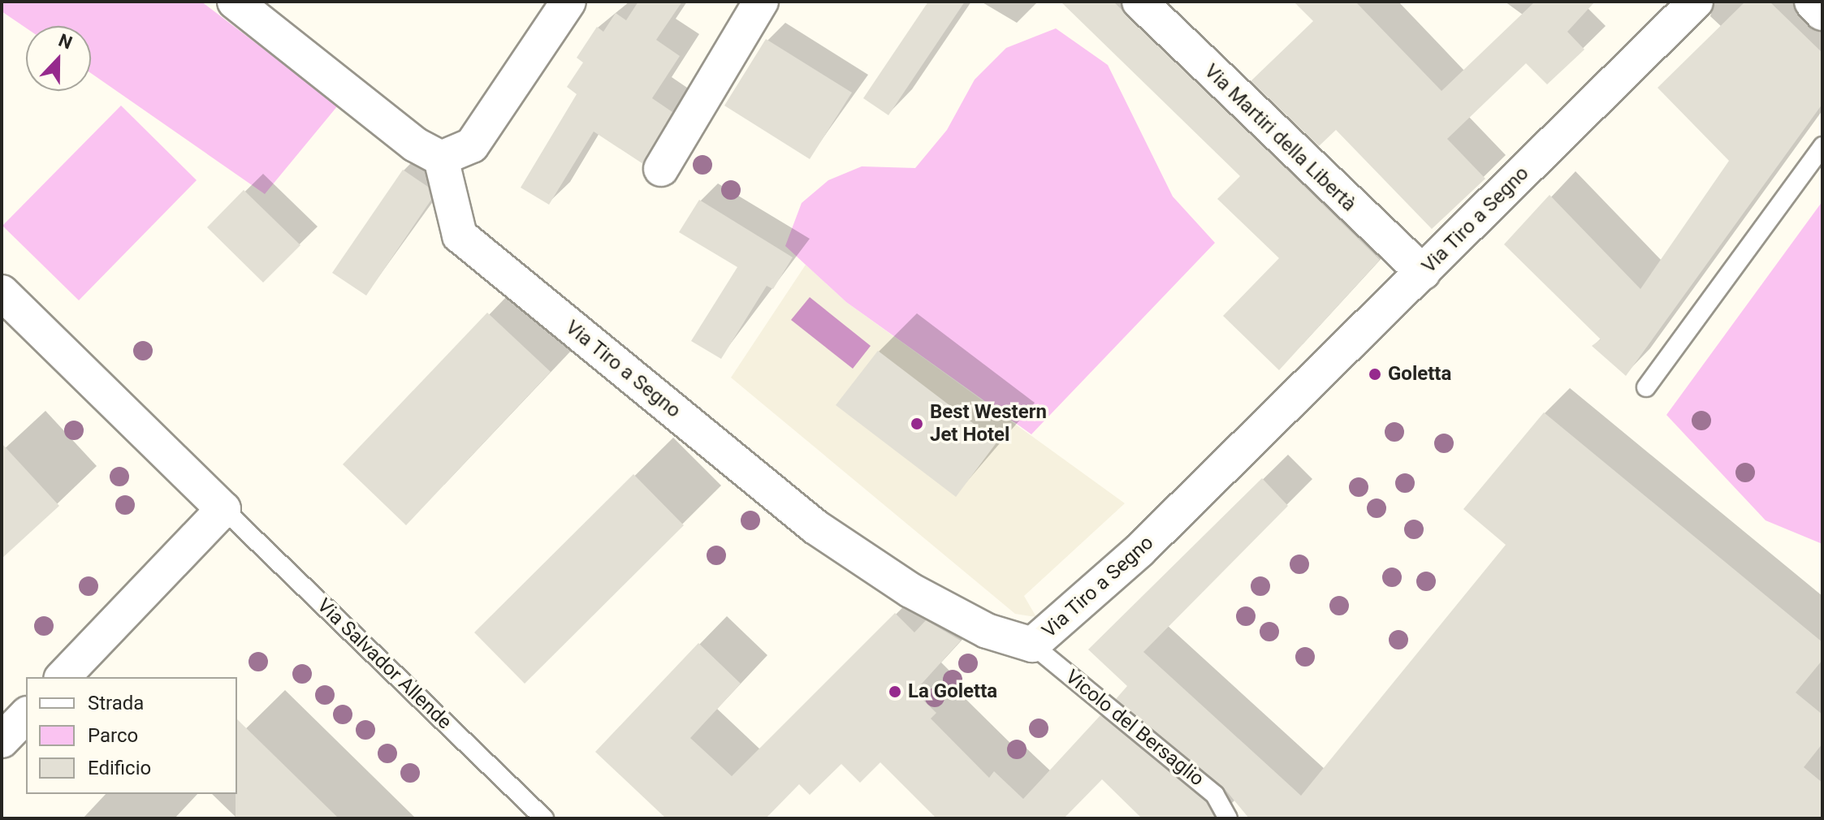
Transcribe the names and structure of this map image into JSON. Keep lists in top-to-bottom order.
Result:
{
  "streets": {
    "street": ["Via Martiri della Libertà", "Via Tiro a Segno", "Via Salvador Allende"],
    "lane": ["Vicolo del Bersaglio"]
  },
  "crossings": [
    ["Via Martiri della Libertà", "Via Tiro a Segno"],
    ["Via Tiro a Segno", "Vicolo del Bersaglio"]
  ],
  "places": ["Goletta", "Best Western Jet Hotel", "La Goletta"],
  "legend": ["Strada", "Parco", "Edificio"],
  "north": "top"
}
